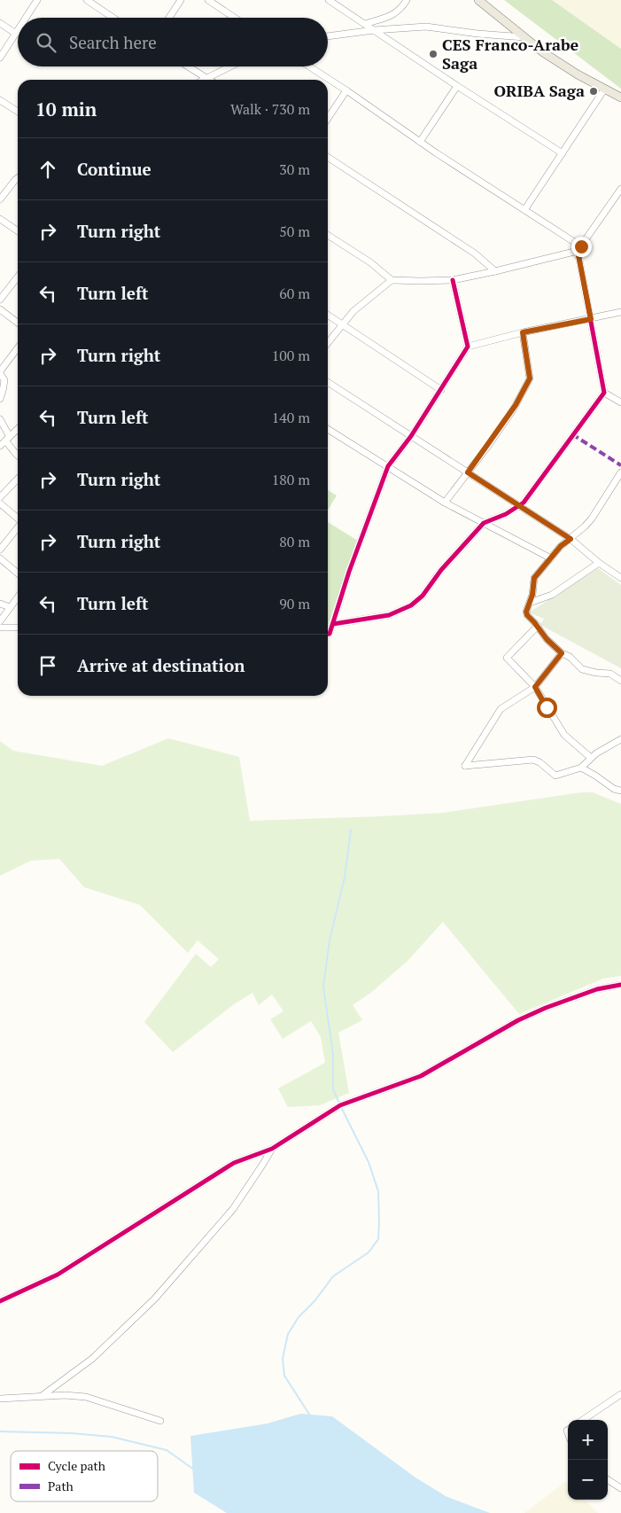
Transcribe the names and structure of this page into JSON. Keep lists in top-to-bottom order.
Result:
{
  "places": ["CES Franco-Arabe Saga", "ORIBA Saga"],
  "legend": ["Cycle path", "Path"],
  "page": {
    "search": "Search here",
    "heading": ["10 min", "Walk · 730 m"],
    "list": [
      ["Continue", "30 m"],
      ["Turn right", "50 m"],
      ["Turn left", "60 m"],
      ["Turn right", "100 m"],
      ["Turn left", "140 m"],
      ["Turn right", "180 m"],
      ["Turn right", "80 m"],
      ["Turn left", "90 m"],
      "Arrive at destination"
    ],
    "map_buttons": ["+", "−"]
  }
}
